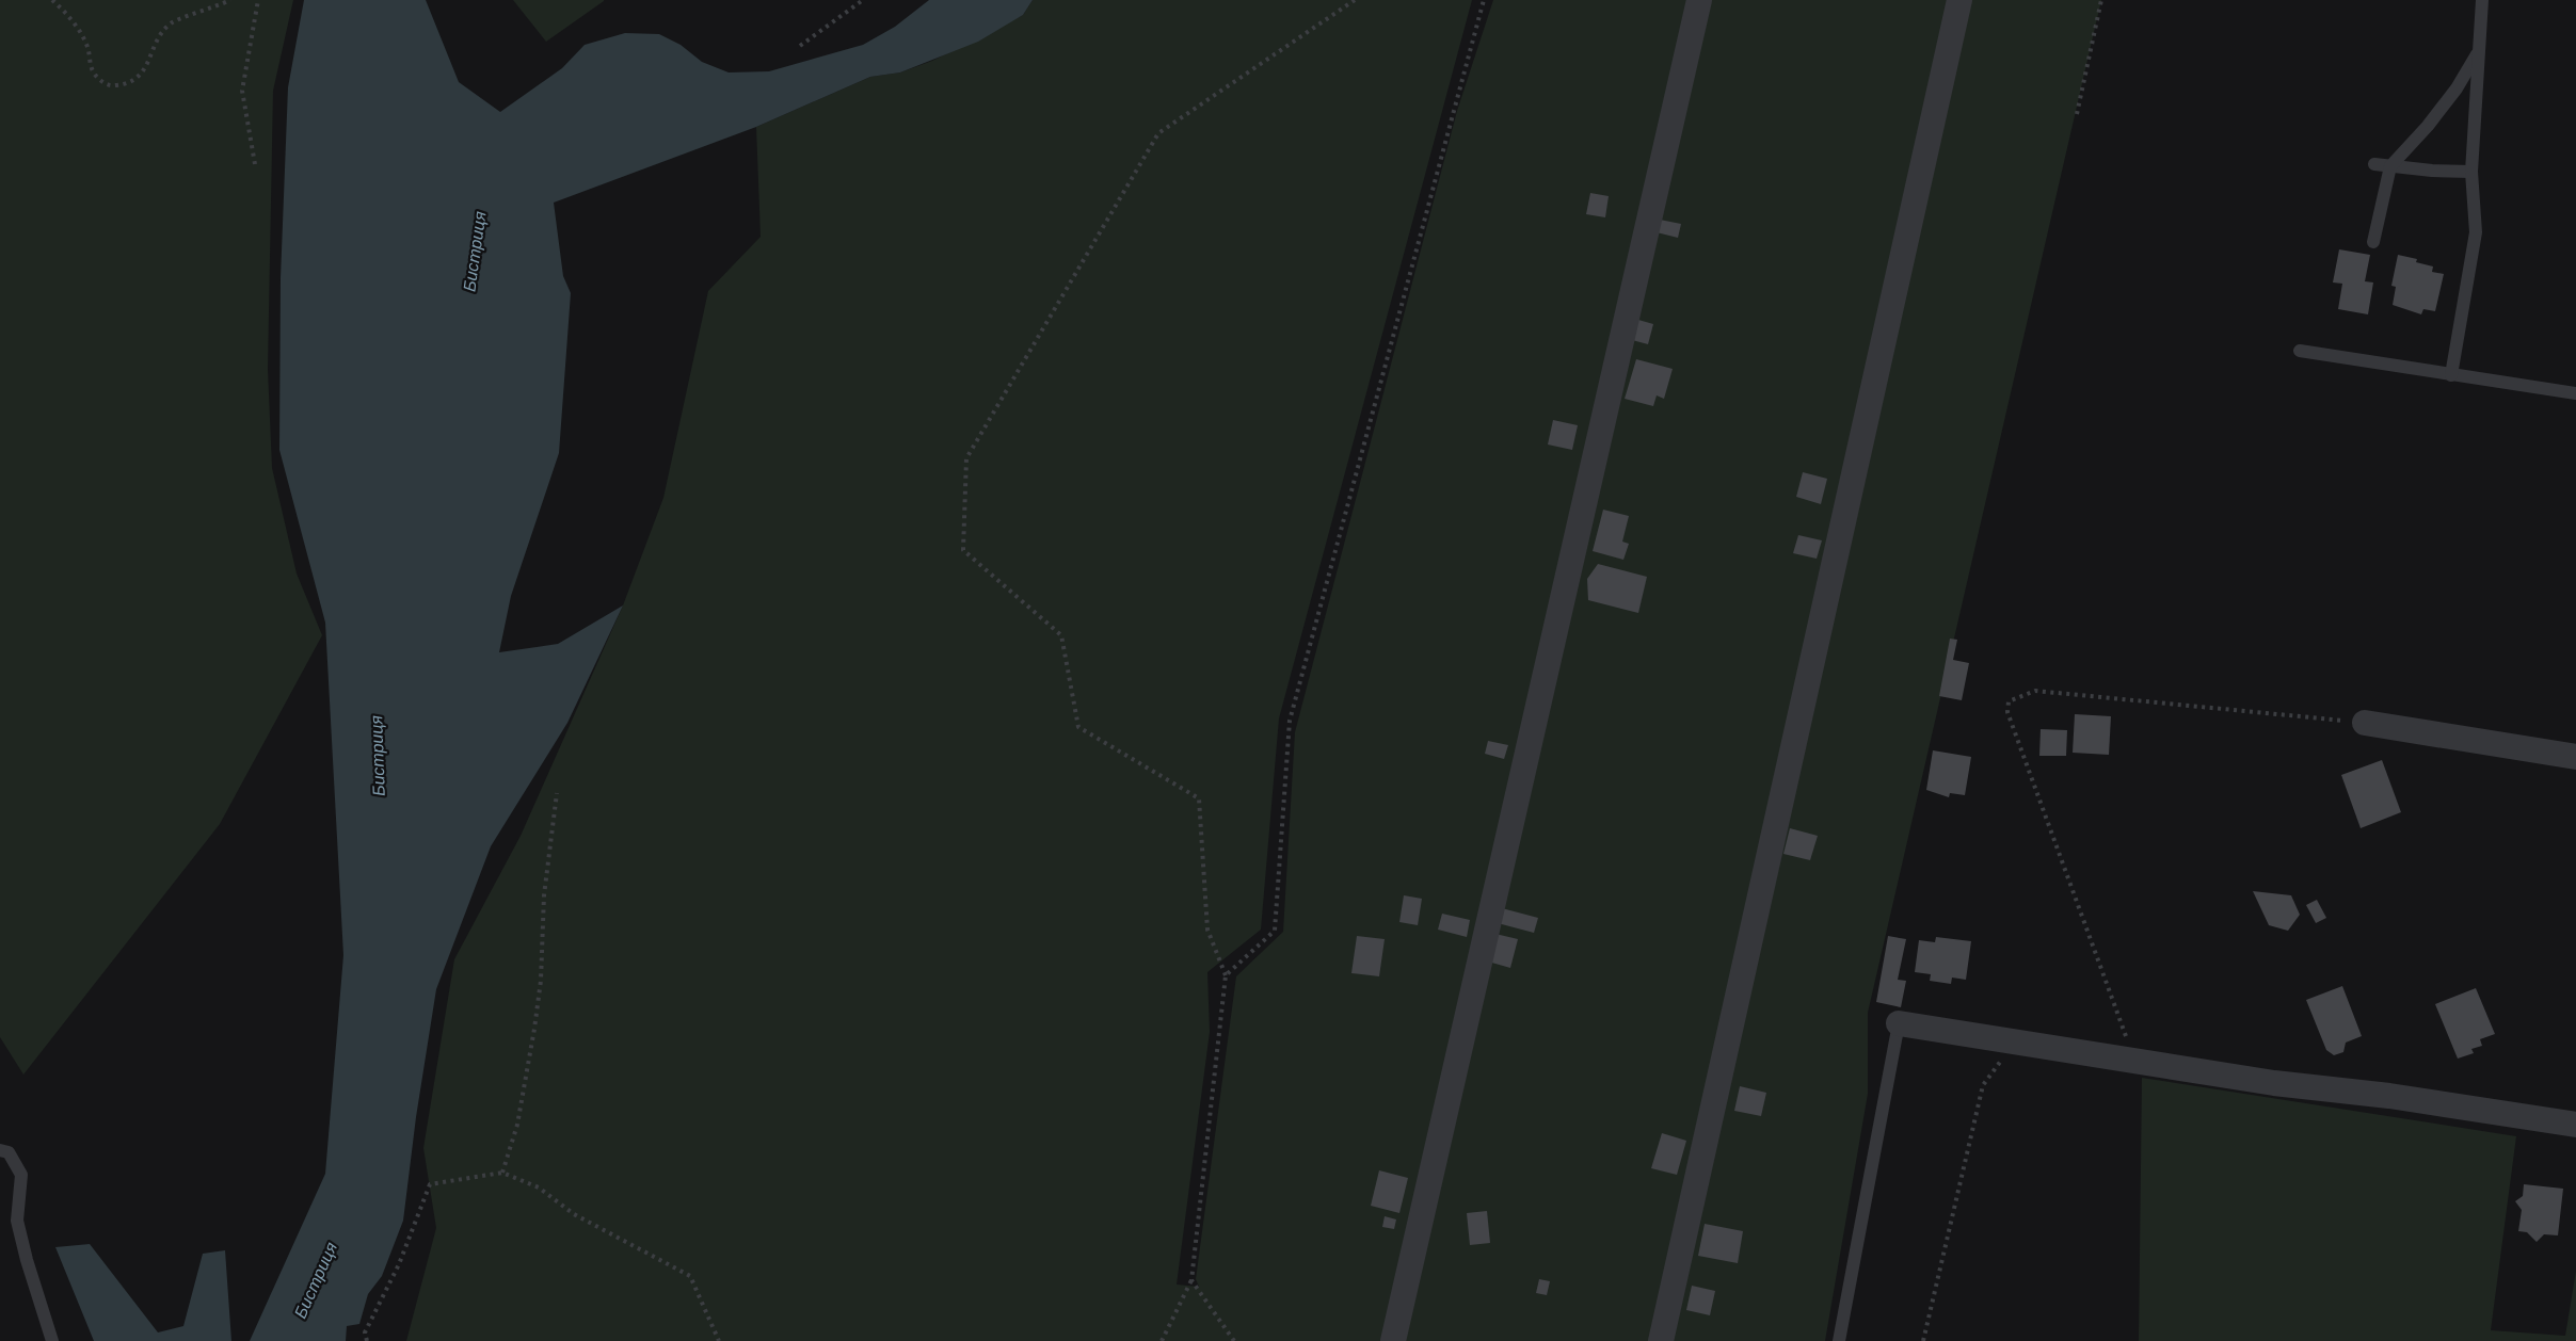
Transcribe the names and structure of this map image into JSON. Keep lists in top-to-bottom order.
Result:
{
  "water": ["Бистриця"]
}
